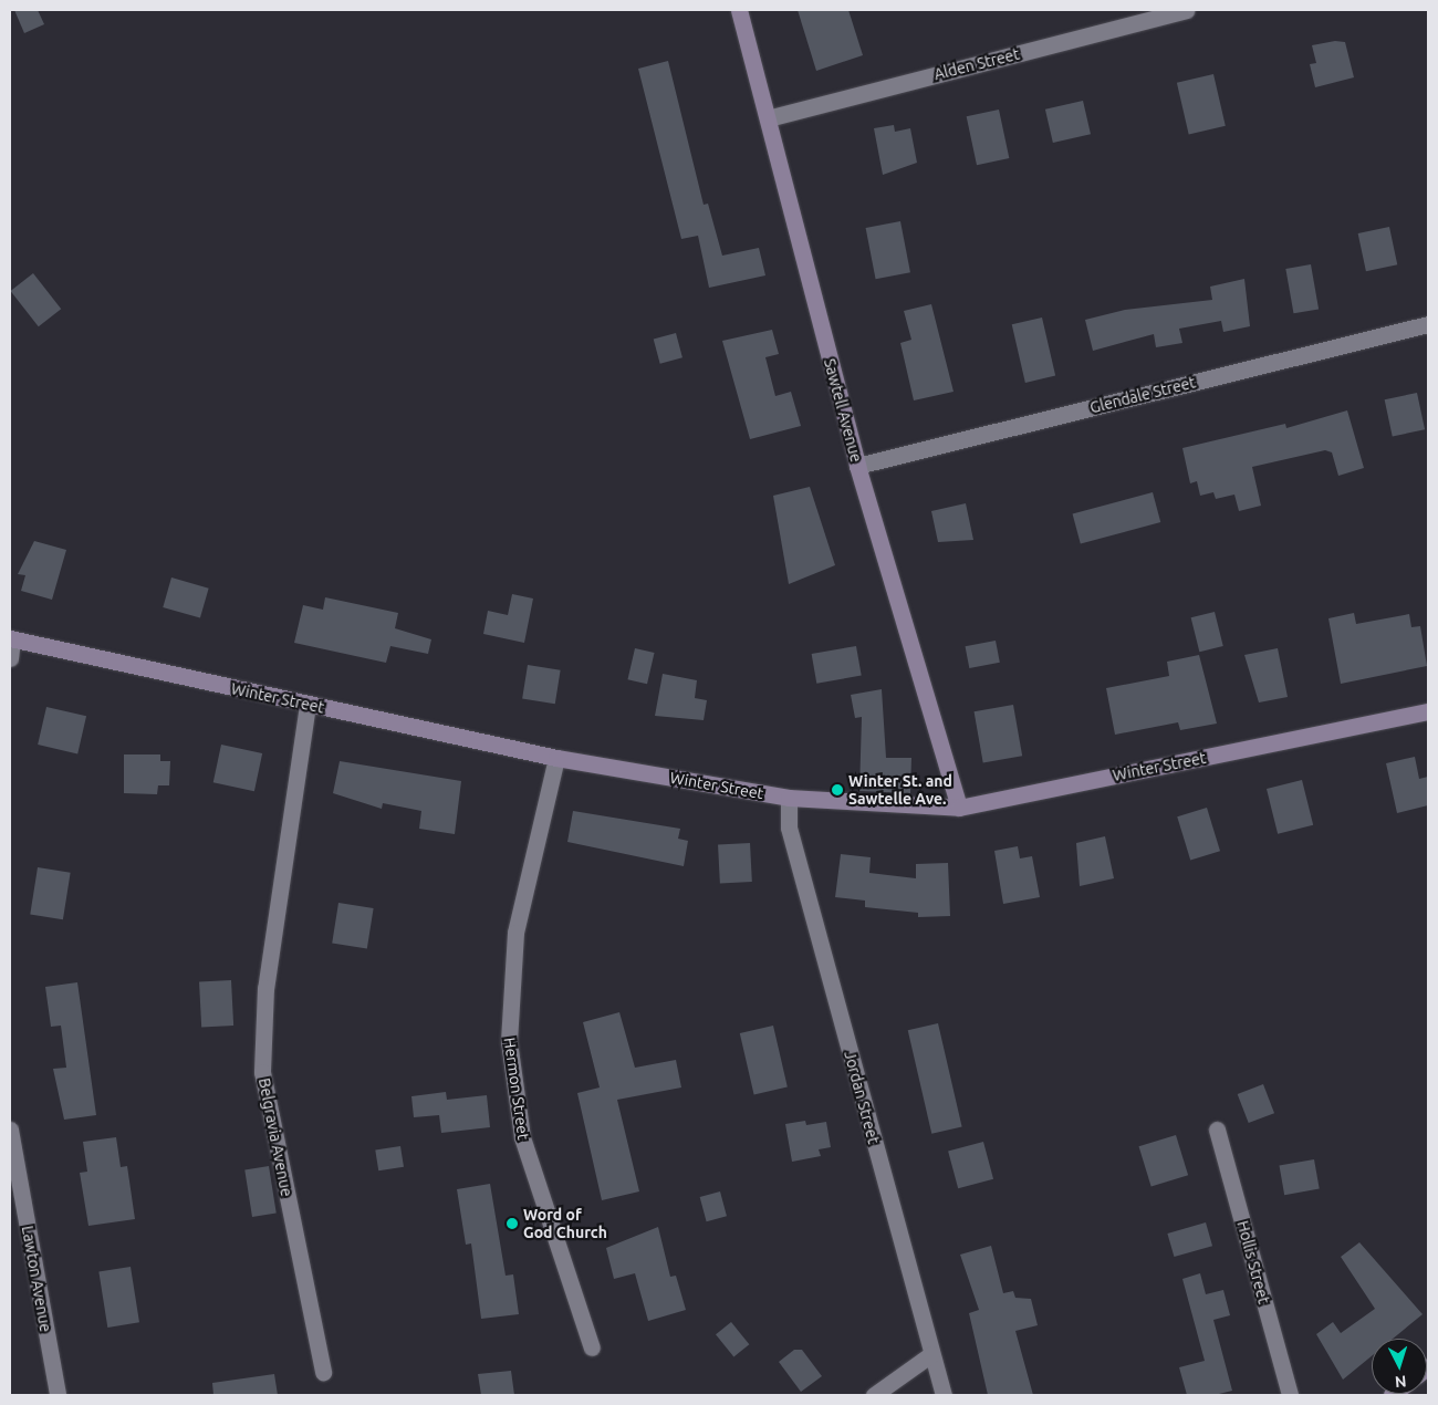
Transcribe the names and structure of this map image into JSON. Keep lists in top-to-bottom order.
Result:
{
  "streets": {
    "main road": ["Sawtell Avenue", "Winter Street"],
    "street": [
      "Alden Street",
      "Glendale Street",
      "Hermon Street",
      "Jordan Street",
      "Belgravia Avenue",
      "Hollis Street",
      "Lawton Avenue"
    ]
  },
  "crossings": [
    ["Alden Street", "Sawtell Avenue"],
    ["Glendale Street", "Sawtell Avenue"],
    ["Sawtell Avenue", "Winter Street"],
    ["Winter Street", "Hermon Street"],
    ["Winter Street", "Jordan Street"],
    ["Winter Street", "Belgravia Avenue"]
  ],
  "places": ["Winter St. and Sawtelle Ave.", "Word of God Church"],
  "north": "bottom"
}
